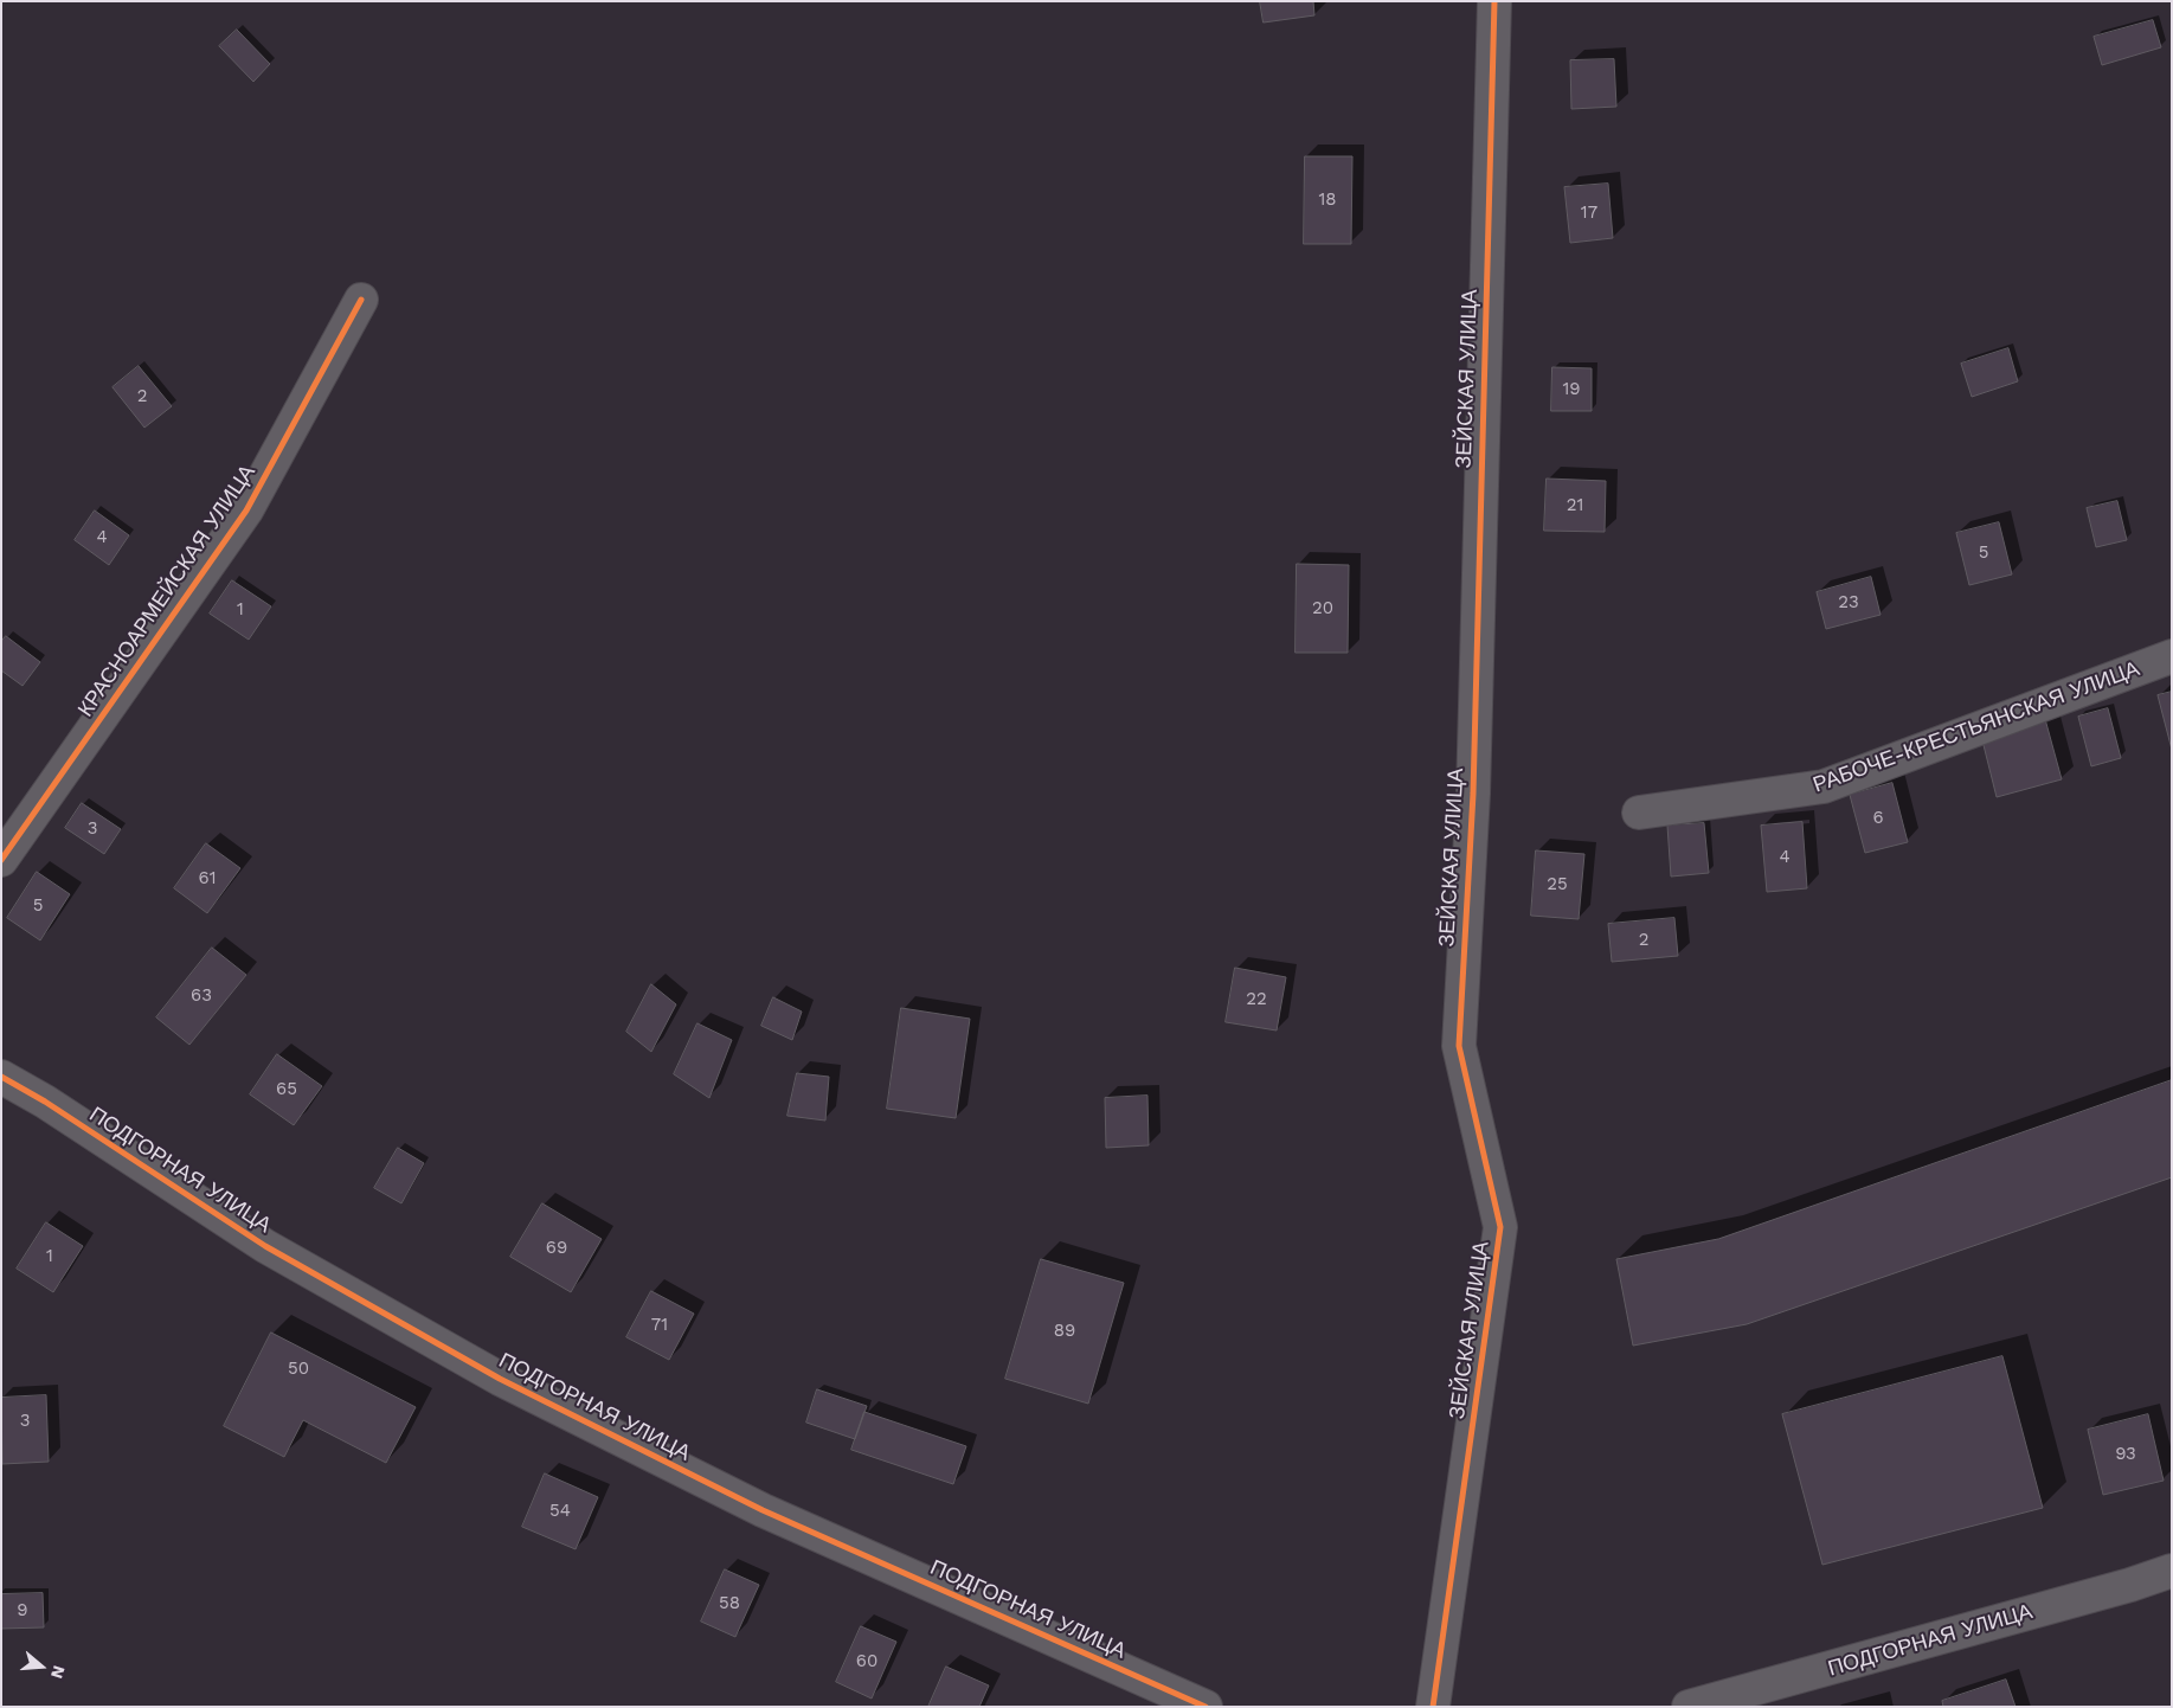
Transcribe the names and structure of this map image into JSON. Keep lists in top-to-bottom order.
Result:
{
  "streets": {
    "street": [
      "ЗЕЙСКАЯ УЛИЦА",
      "КРАСНОАРМЕЙСКАЯ УЛИЦА",
      "РАБОЧЕ-КРЕСТЬЯНСКАЯ УЛИЦА",
      "ПОДГОРНАЯ УЛИЦА"
    ]
  },
  "house_numbers": [
    "18",
    "17",
    "19",
    "2",
    "21",
    "4",
    "5",
    "23",
    "20",
    "1",
    "6",
    "3",
    "4",
    "61",
    "25",
    "5",
    "2",
    "63",
    "22",
    "65",
    "69",
    "1",
    "71",
    "89",
    "50",
    "3",
    "93",
    "54",
    "58",
    "9",
    "60"
  ],
  "north": "right"
}
